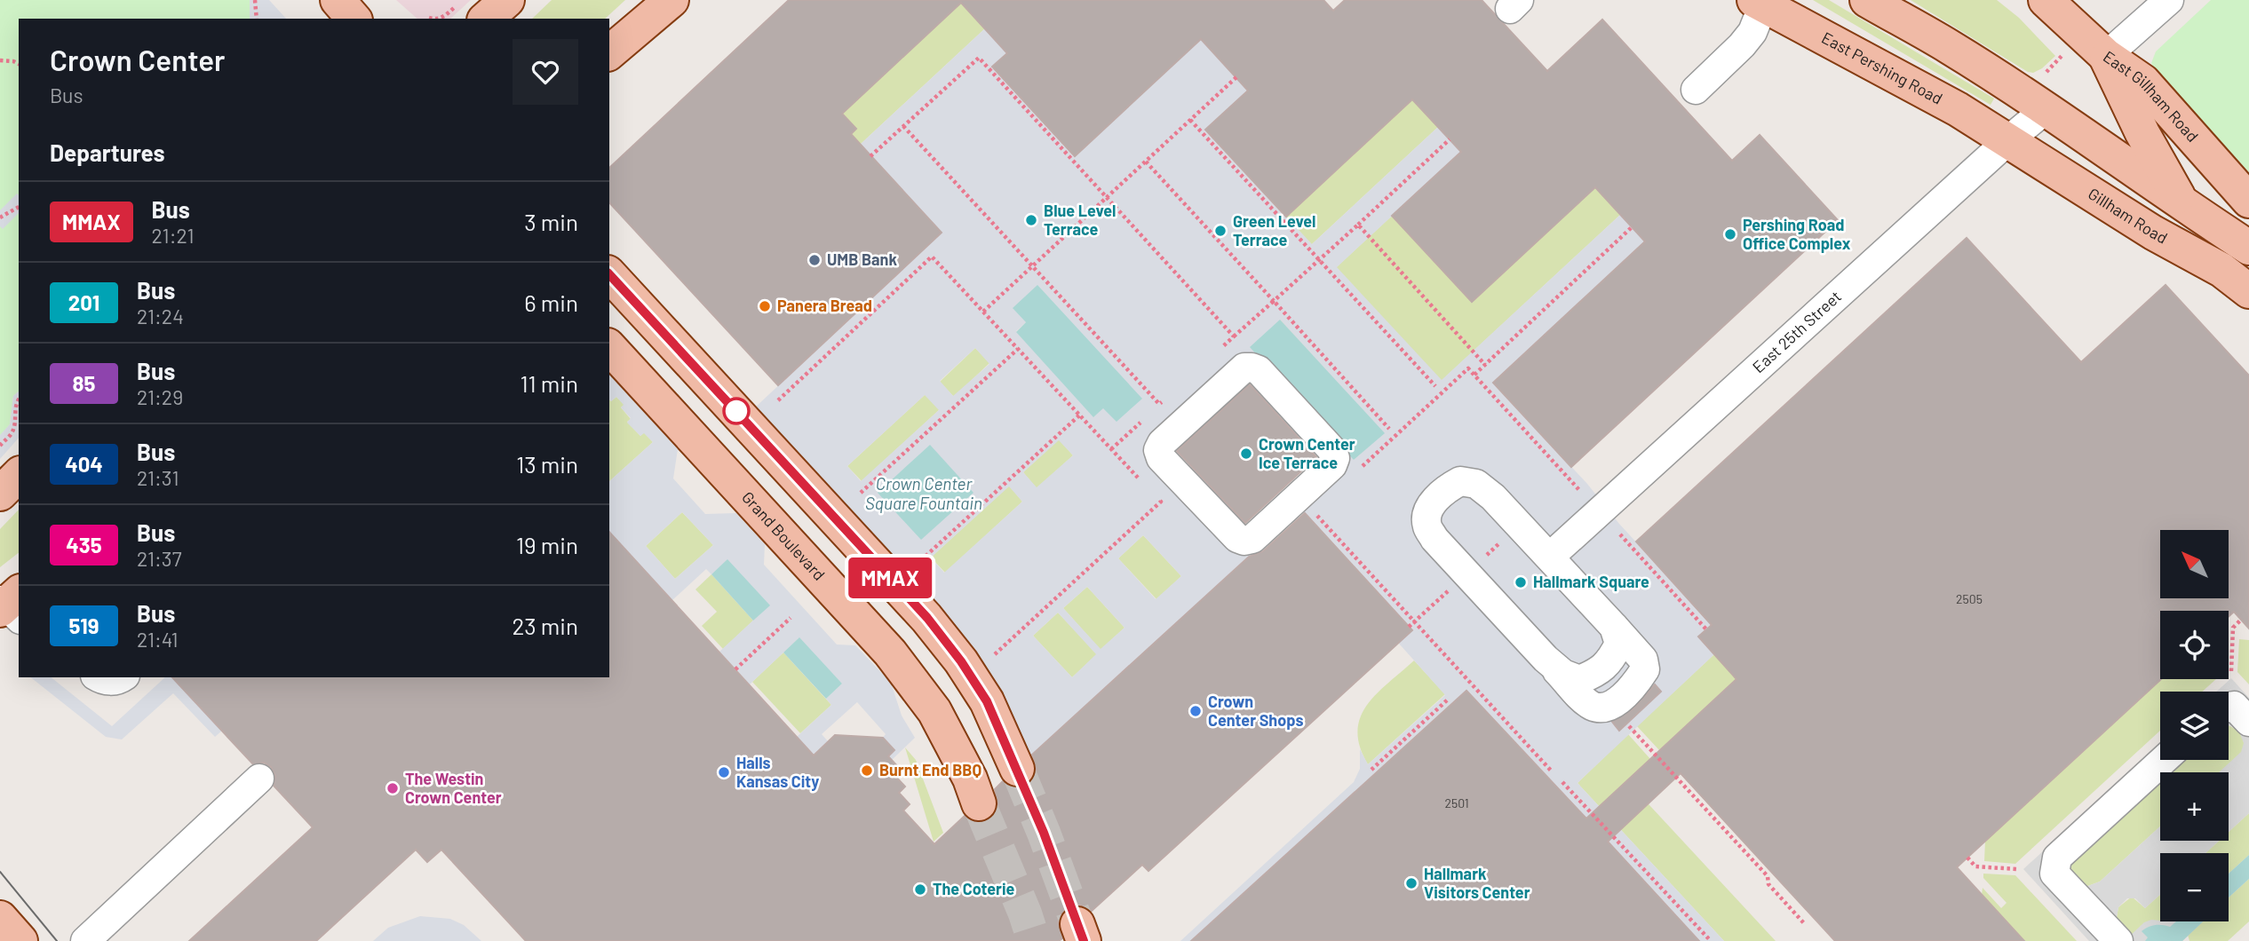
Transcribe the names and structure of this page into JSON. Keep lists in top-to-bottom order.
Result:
{
  "streets": {
    "main road": [
      "East Pershing Road",
      "East Gillham Road",
      "Gillham Road",
      "Grand Boulevard"
    ],
    "street": ["East 25th Street"]
  },
  "crossings": [
    ["East Pershing Road", "Gillham Road"],
    ["East Pershing Road", "East 25th Street"],
    ["Gillham Road", "East 25th Street"]
  ],
  "water": ["Crown Center Square Fountain"],
  "places": [
    "Blue Level Terrace",
    "Green Level Terrace",
    "Pershing Road Office Complex",
    "UMB Bank",
    "Panera Bread",
    "Crown Center Ice Terrace",
    "Hallmark Square",
    "Crown Center Shops",
    "Burnt End BBQ",
    "Halls Kansas City",
    "The Westin Crown Center",
    "Hallmark Visitors Center",
    "The Coterie"
  ],
  "lines": ["bus line MMAX"],
  "house_numbers": ["2505", "2501"],
  "north": "top left",
  "page": {
    "on_map": "MMAX",
    "heading": [
      ["Crown Center", "Bus"],
      "Departures"
    ],
    "list": [
      {
        "mark": "MMAX",
        "name": "Bus",
        "note": "21:21",
        "value": "3 min"
      },
      {
        "mark": "201",
        "name": "Bus",
        "note": "21:24",
        "value": "6 min"
      },
      {
        "mark": "85",
        "name": "Bus",
        "note": "21:29",
        "value": "11 min"
      },
      {
        "mark": "404",
        "name": "Bus",
        "note": "21:31",
        "value": "13 min"
      },
      {
        "mark": "435",
        "name": "Bus",
        "note": "21:37",
        "value": "19 min"
      },
      {
        "mark": "519",
        "name": "Bus",
        "note": "21:41",
        "value": "23 min"
      }
    ],
    "map_buttons": ["+", "−"]
  }
}
